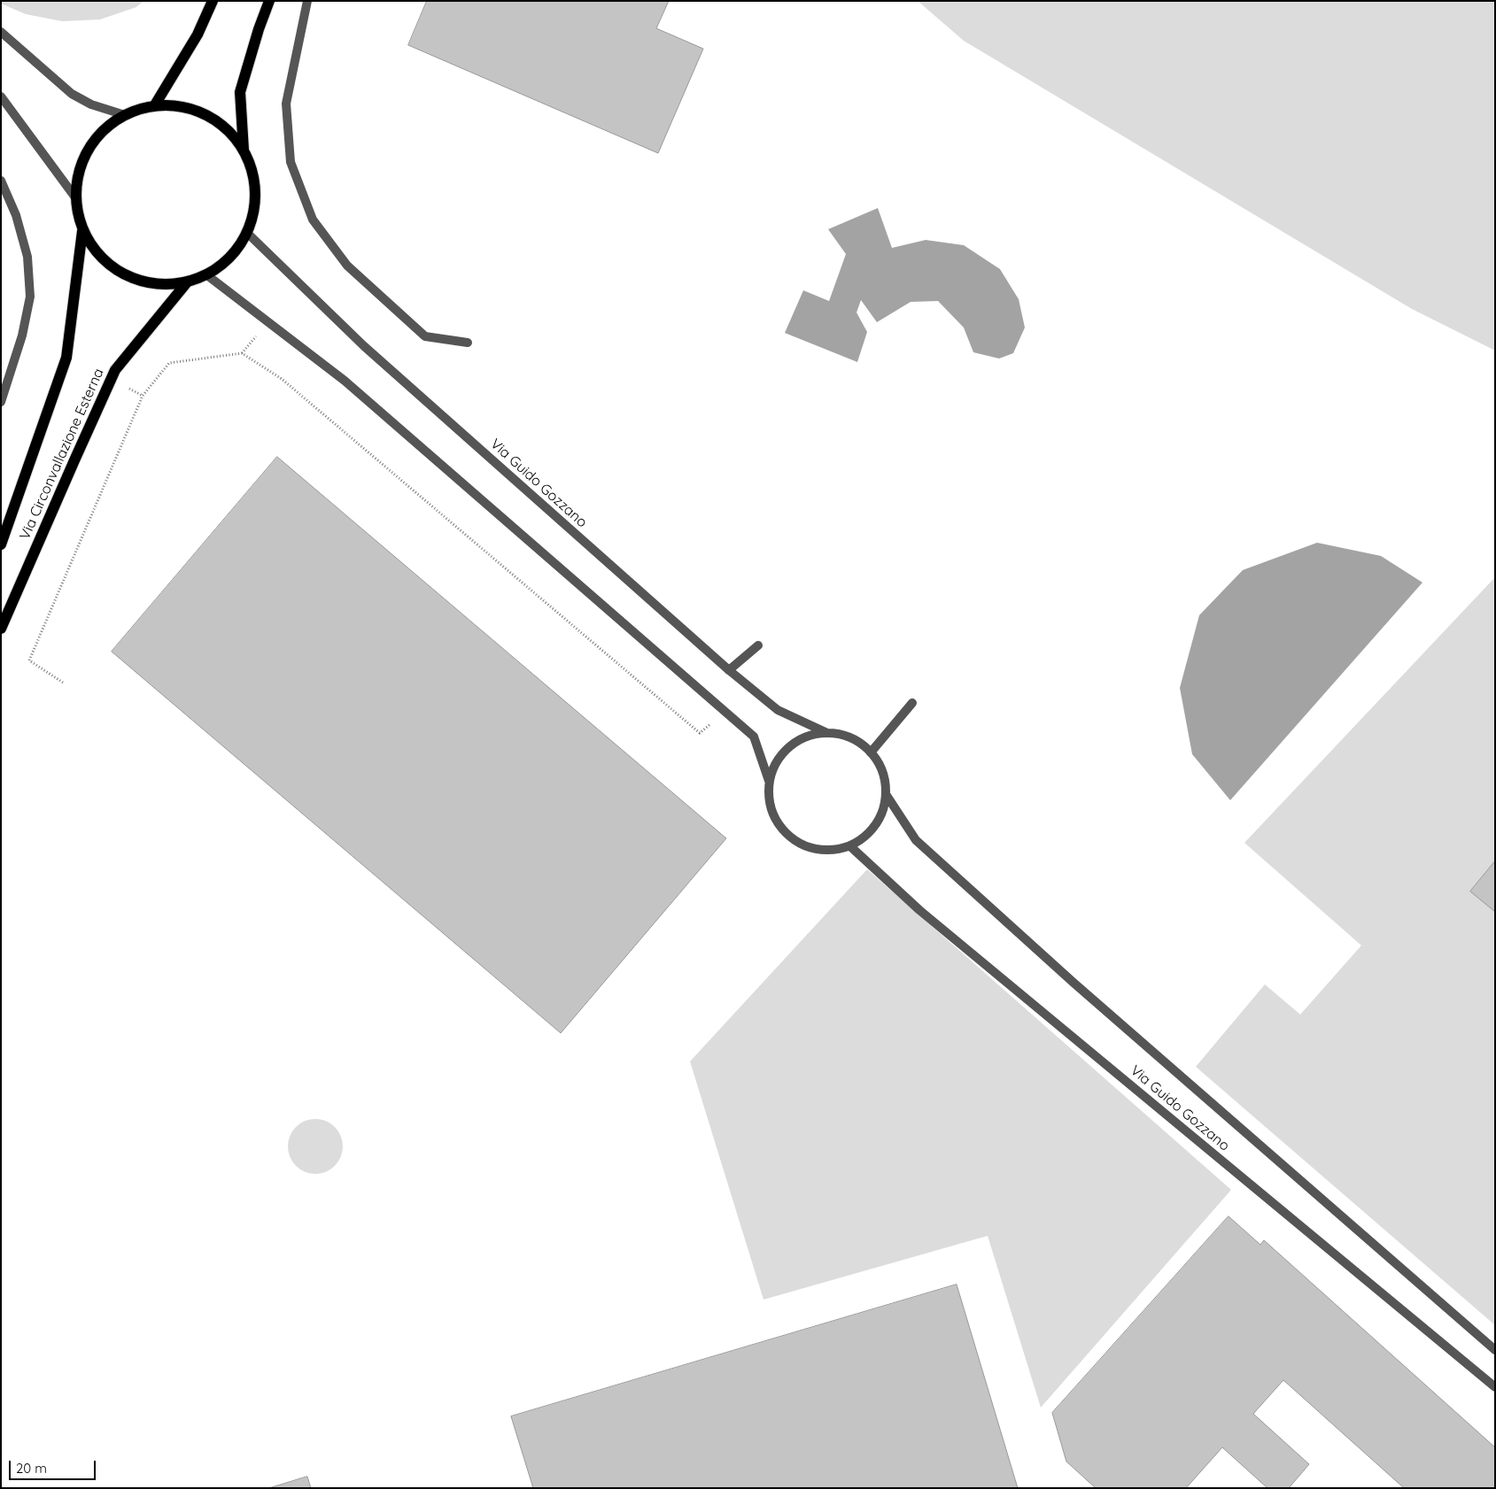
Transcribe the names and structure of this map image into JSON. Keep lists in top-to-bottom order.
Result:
{
  "streets": {
    "main road": ["Via Circonvallazione Esterna"],
    "street": ["Via Guido Gozzano"]
  },
  "crossings": [
    ["Via Circonvallazione Esterna", "Via Guido Gozzano"]
  ],
  "scale_bar": "20 m"
}
